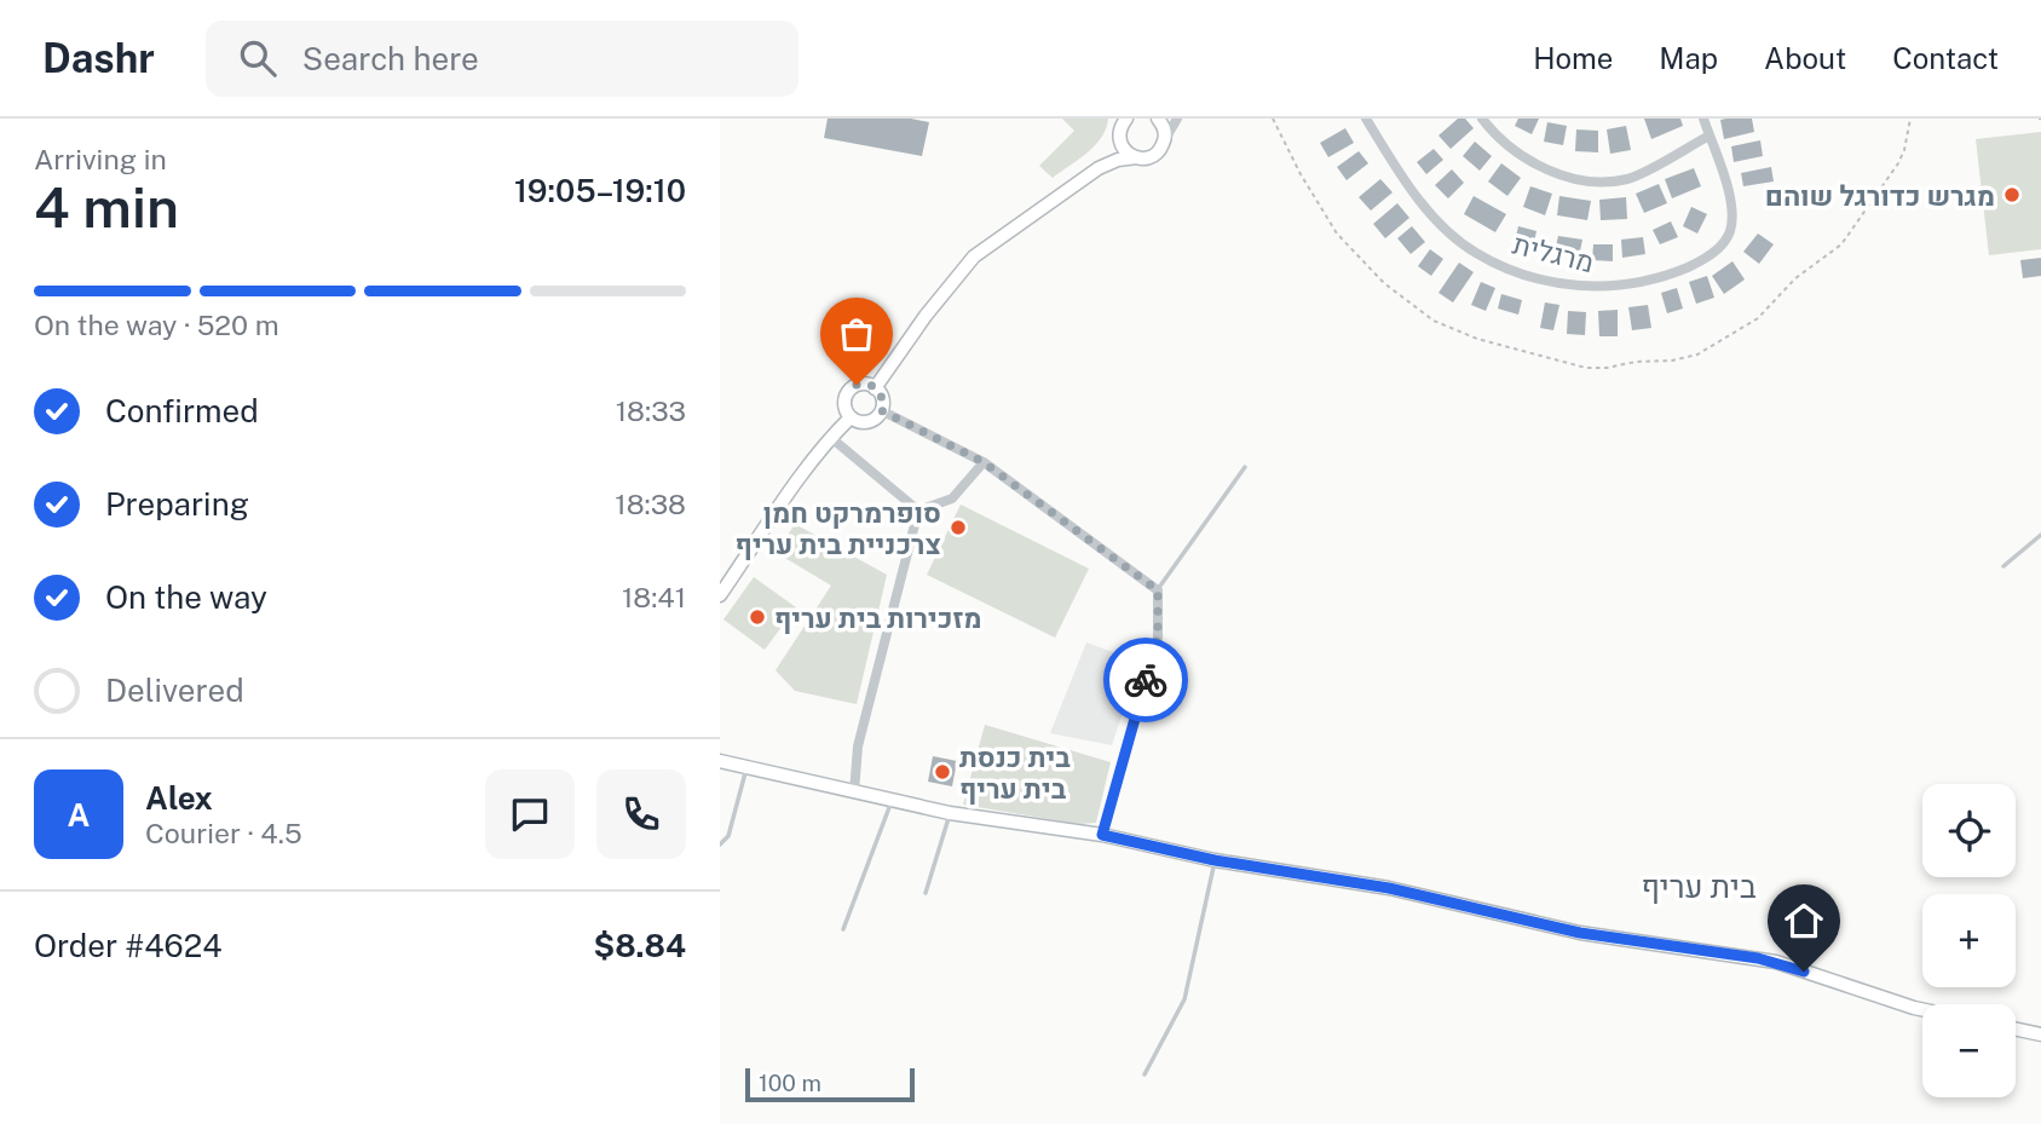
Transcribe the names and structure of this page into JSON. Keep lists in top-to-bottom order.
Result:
{
  "streets": {
    "street": ["מרגלית"]
  },
  "districts": ["בית עריף"],
  "places": [
    "מגרש כדורגל שוהם",
    "סופרמרקט חמן צרכניית בית עריף",
    "מזכירות בית עריף",
    "בית כנסת בית עריף"
  ],
  "scale_bar": "100 m",
  "page": {
    "header": "Dashr",
    "search": "Search here",
    "nav": [
      "Home",
      "Map",
      "About",
      "Contact"
    ],
    "heading": ["4 min", "Arriving in", "19:05–19:10"],
    "panel": [
      "Alex",
      "Courier · 4.5",
      "Order #4624",
      "$8.84"
    ],
    "bar": "On the way · 520 m",
    "list": [
      ["Confirmed", "18:33"],
      ["Preparing", "18:38"],
      ["On the way", "18:41"],
      "Delivered"
    ],
    "round": "A",
    "map_buttons": ["+", "−"],
    "scale": "100 m"
  }
}
